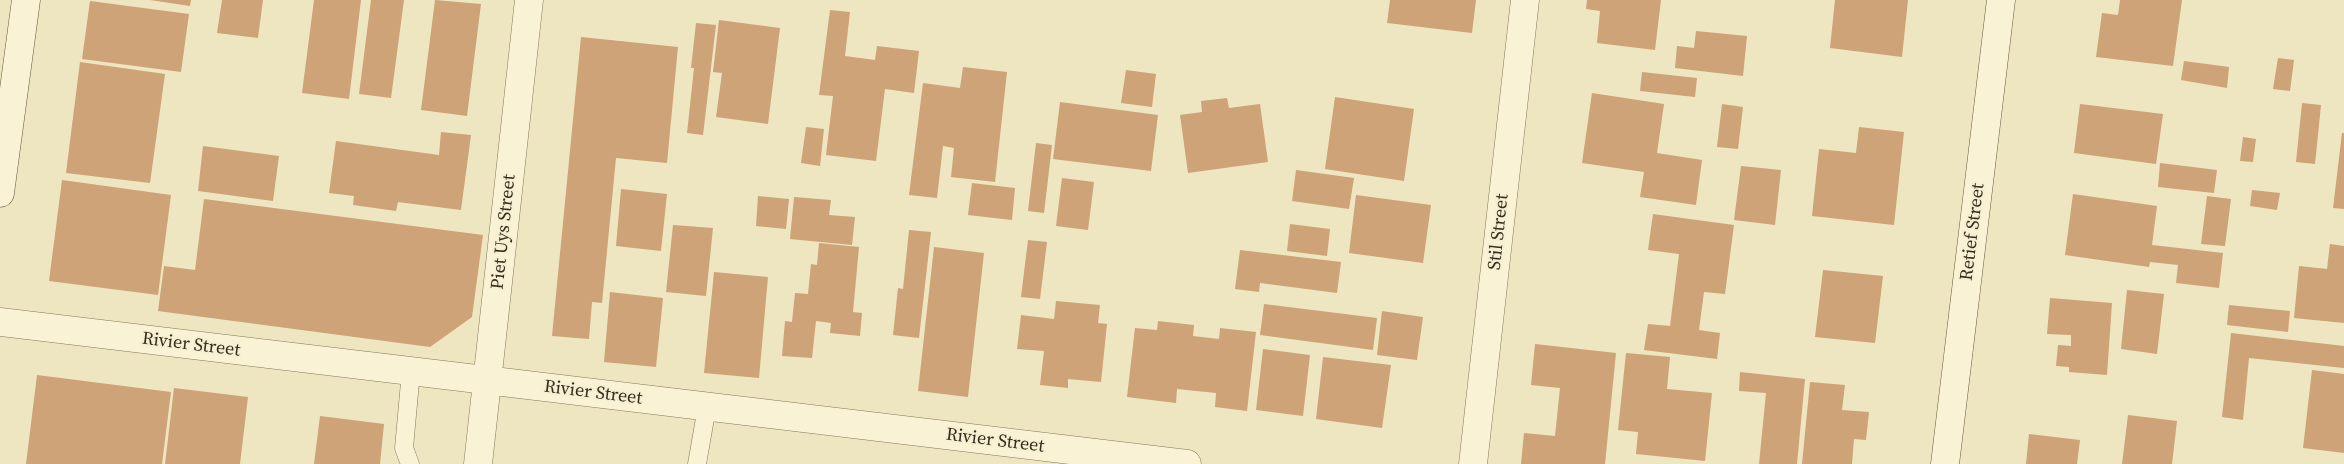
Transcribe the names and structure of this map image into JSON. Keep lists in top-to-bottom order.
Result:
{
  "streets": {
    "street": [
      "Piet Uys Street",
      "Stil Street",
      "Retief Street",
      "Rivier Street"
    ]
  },
  "crossings": [
    ["Piet Uys Street", "Rivier Street"]
  ]
}
